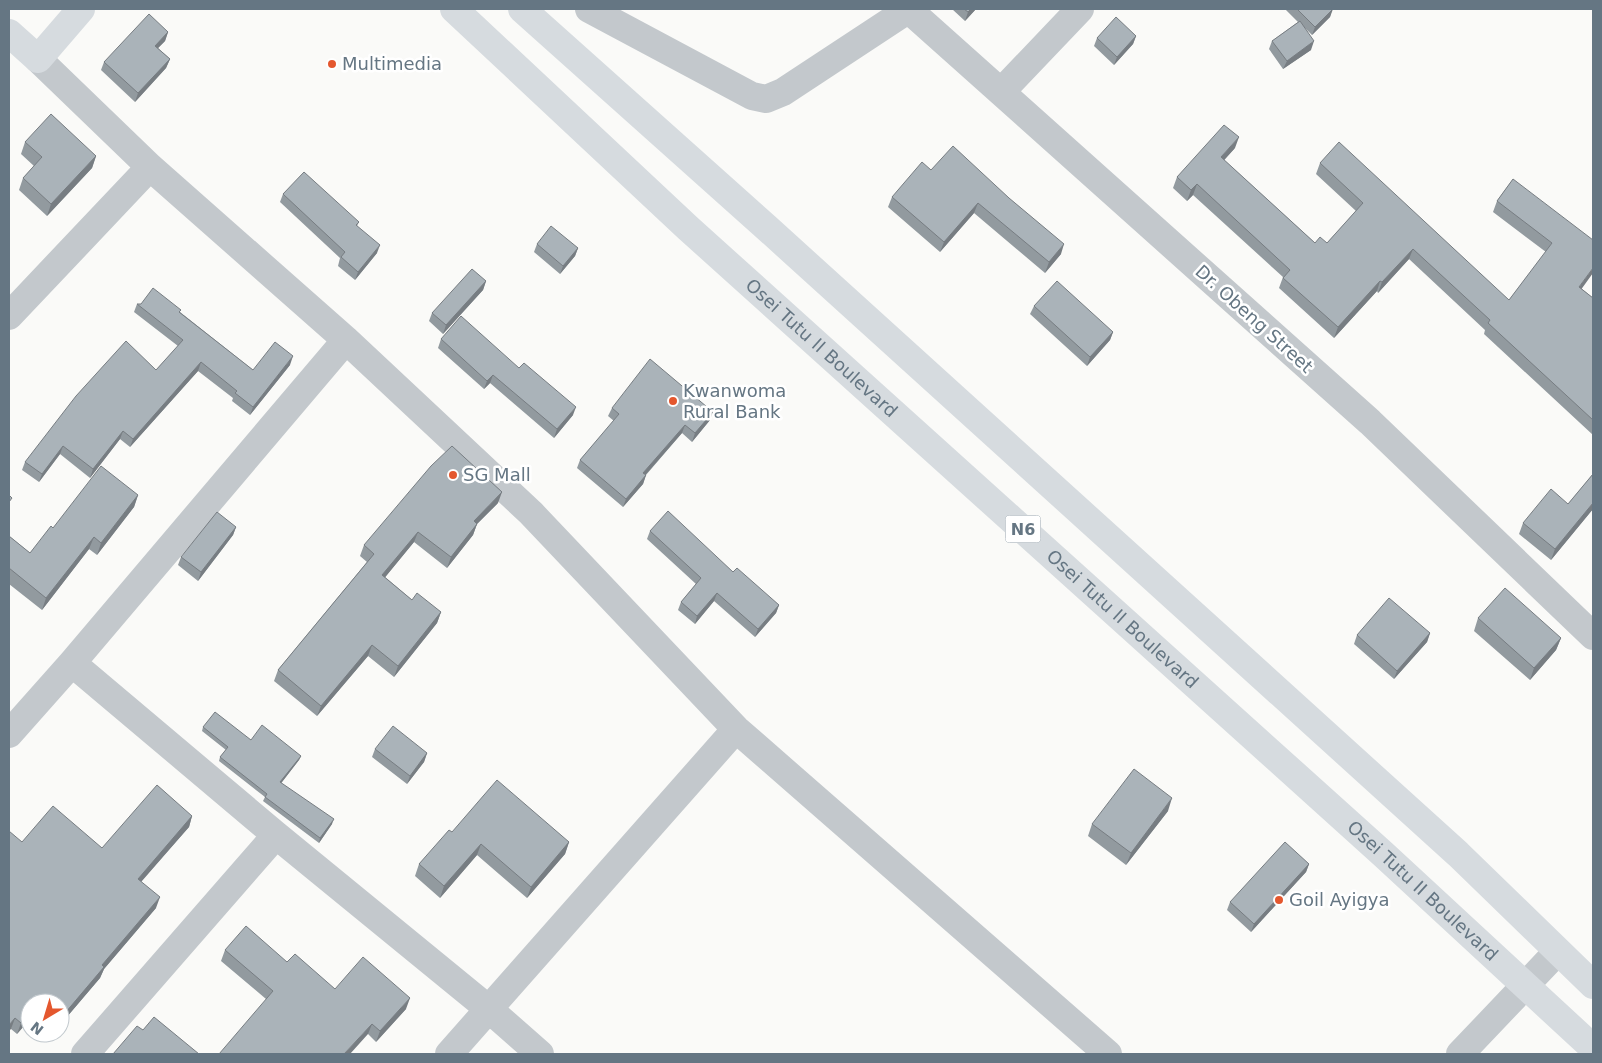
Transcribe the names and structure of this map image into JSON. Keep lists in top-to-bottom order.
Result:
{
  "streets": {
    "main road": ["Osei Tutu II Boulevard", "N6"],
    "street": ["Dr. Obeng Street"]
  },
  "places": [
    "Multimedia",
    "Kwanwoma Rural Bank",
    "SG Mall",
    "Goil Ayigya"
  ],
  "north": "bottom left"
}
